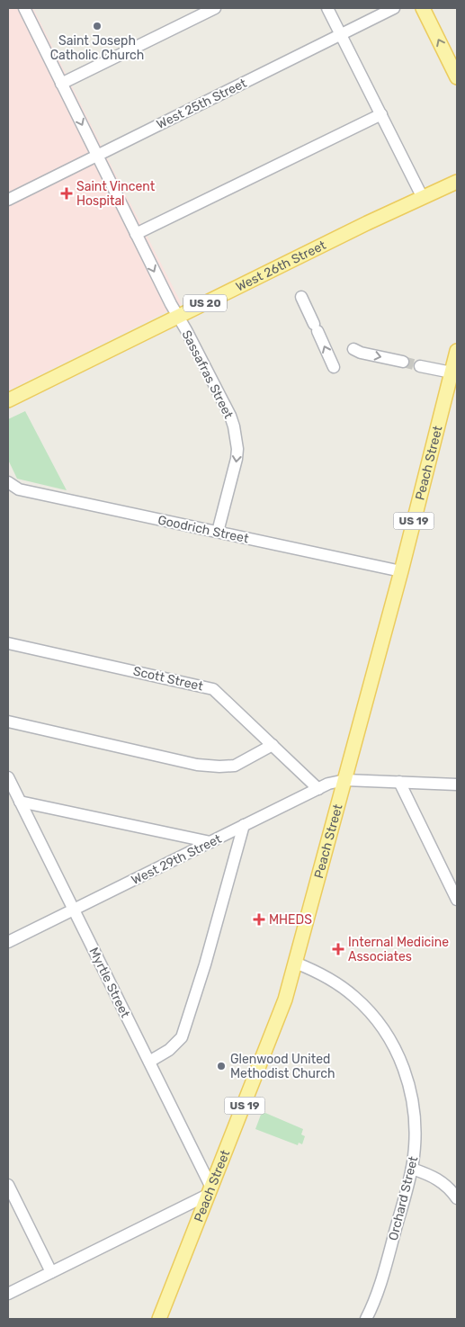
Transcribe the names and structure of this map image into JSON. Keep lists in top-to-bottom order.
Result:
{
  "streets": {
    "main road": [
      "West 26th Street",
      "US 20",
      "Peach Street",
      "US 19"
    ],
    "street": [
      "West 25th Street",
      "Sassafras Street",
      "Goodrich Street",
      "Scott Street",
      "West 29th Street",
      "Myrtle Street",
      "Orchard Street"
    ]
  },
  "crossings": [
    ["West 25th Street", "Sassafras Street"],
    ["West 26th Street", "Sassafras Street"],
    ["Sassafras Street", "Goodrich Street"],
    ["Peach Street", "Goodrich Street"],
    ["Peach Street", "West 29th Street"],
    ["Peach Street", "Myrtle Street"],
    ["Peach Street", "Orchard Street"],
    ["Scott Street", "West 29th Street"],
    ["West 29th Street", "Myrtle Street"]
  ],
  "one_way": ["Sassafras Street"],
  "places": {
    "other": ["Saint Joseph Catholic Church", "Glenwood United Methodist Church"],
    "health": ["Saint Vincent Hospital", "MHEDS", "Internal Medicine Associates"]
  }
}
